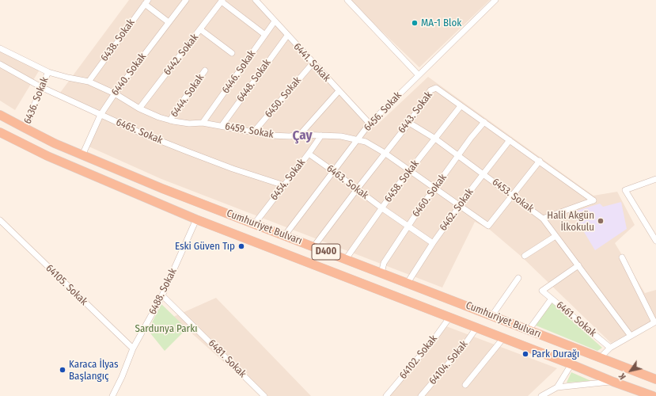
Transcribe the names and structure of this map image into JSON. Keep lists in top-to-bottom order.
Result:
{
  "streets": {
    "highway": ["Cumhuriyet Bulvarı", "D400"],
    "street": [
      "6438. Sokak",
      "6442. Sokak",
      "6441. Sokak",
      "6446. Sokak",
      "6440. Sokak",
      "6448. Sokak",
      "6444. Sokak",
      "6450. Sokak",
      "6436. Sokak",
      "6456. Sokak",
      "6443. Sokak",
      "6459. Sokak",
      "6465. Sokak",
      "6454. Sokak",
      "6458. Sokak",
      "6463. Sokak",
      "6460. Sokak",
      "6453. Sokak",
      "6462. Sokak",
      "64105. Sokak",
      "6488. Sokak",
      "6461. Sokak",
      "64102. Sokak",
      "6481. Sokak",
      "64104. Sokak"
    ]
  },
  "crossings": [
    ["6438. Sokak", "6459. Sokak"],
    ["6442. Sokak", "6459. Sokak"],
    ["6441. Sokak", "6446. Sokak"],
    ["6441. Sokak", "6448. Sokak"],
    ["6441. Sokak", "6450. Sokak"],
    ["6441. Sokak", "6456. Sokak"],
    ["6446. Sokak", "6459. Sokak"],
    ["6440. Sokak", "6459. Sokak"],
    ["6440. Sokak", "6465. Sokak"],
    ["6440. Sokak", "Cumhuriyet Bulvarı"],
    ["6448. Sokak", "6459. Sokak"],
    ["6444. Sokak", "6459. Sokak"],
    ["6450. Sokak", "6459. Sokak"],
    ["6436. Sokak", "6459. Sokak"],
    ["6436. Sokak", "6465. Sokak"],
    ["6436. Sokak", "Cumhuriyet Bulvarı"],
    ["6456. Sokak", "6459. Sokak"],
    ["6456. Sokak", "6463. Sokak"],
    ["6456. Sokak", "Cumhuriyet Bulvarı"],
    ["6443. Sokak", "6459. Sokak"],
    ["6443. Sokak", "6458. Sokak"],
    ["6443. Sokak", "6463. Sokak"],
    ["6443. Sokak", "6460. Sokak"],
    ["6443. Sokak", "6453. Sokak"],
    ["6443. Sokak", "6462. Sokak"],
    ["6443. Sokak", "Cumhuriyet Bulvarı"],
    ["6459. Sokak", "6454. Sokak"],
    ["6459. Sokak", "6458. Sokak"],
    ["6459. Sokak", "6460. Sokak"],
    ["6459. Sokak", "6453. Sokak"],
    ["6459. Sokak", "6462. Sokak"],
    ["6465. Sokak", "6454. Sokak"],
    ["6454. Sokak", "6463. Sokak"],
    ["6454. Sokak", "Cumhuriyet Bulvarı"],
    ["6458. Sokak", "6463. Sokak"],
    ["6458. Sokak", "6453. Sokak"],
    ["6458. Sokak", "Cumhuriyet Bulvarı"],
    ["6463. Sokak", "6460. Sokak"],
    ["6463. Sokak", "6462. Sokak"],
    ["6460. Sokak", "6453. Sokak"],
    ["6460. Sokak", "Cumhuriyet Bulvarı"],
    ["6453. Sokak", "6462. Sokak"],
    ["6453. Sokak", "6461. Sokak"],
    ["6462. Sokak", "Cumhuriyet Bulvarı"],
    ["Cumhuriyet Bulvarı", "6488. Sokak"],
    ["Cumhuriyet Bulvarı", "64102. Sokak"],
    ["Cumhuriyet Bulvarı", "64104. Sokak"],
    ["64105. Sokak", "6488. Sokak"],
    ["6488. Sokak", "6481. Sokak"]
  ],
  "districts": ["Çay"],
  "parks": ["Sardunya Parkı"],
  "places": [
    "MA-1 Blok",
    "Halil Akgün İlkokulu",
    "Eski Güven Tıp",
    "Park Durağı",
    "Karaca İlyas Başlangıç"
  ],
  "north": "bottom left"
}
